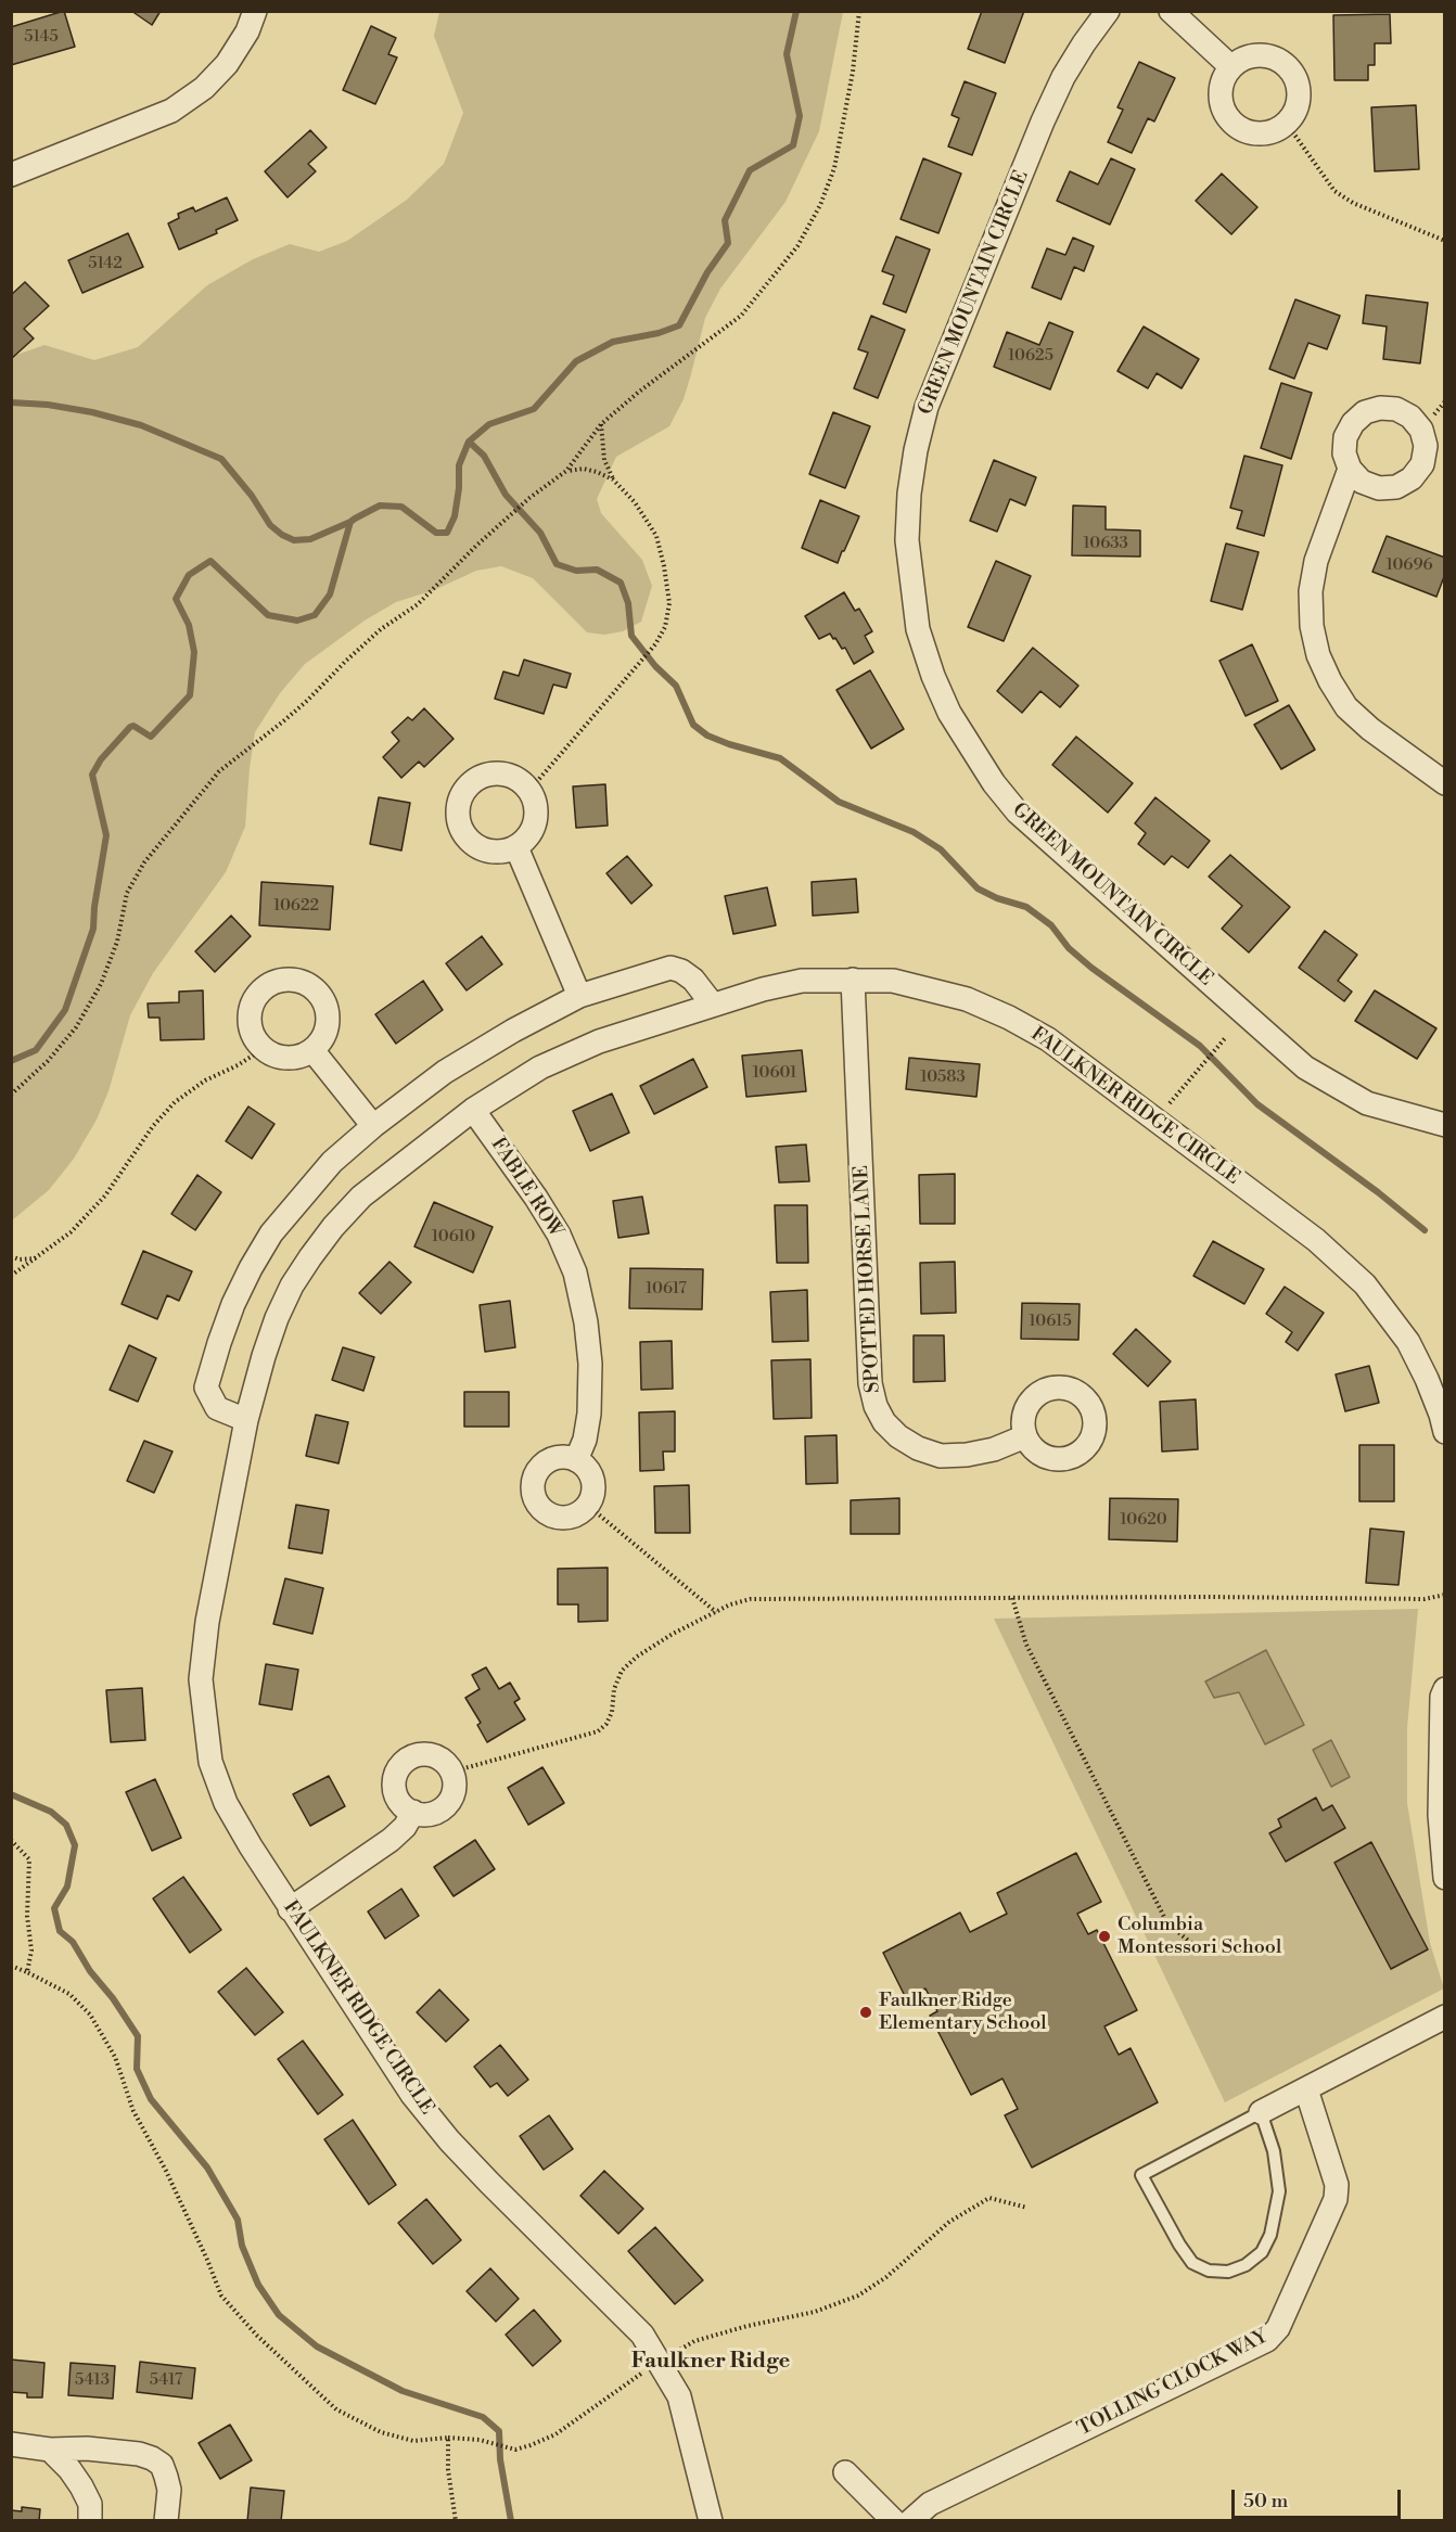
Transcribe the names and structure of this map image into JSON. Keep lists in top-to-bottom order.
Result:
{
  "streets": {
    "street": [
      "GREEN MOUNTAIN CIRCLE",
      "FAULKNER RIDGE CIRCLE",
      "FABLE ROW",
      "SPOTTED HORSE LANE",
      "TOLLING CLOCK WAY"
    ]
  },
  "crossings": [
    ["FAULKNER RIDGE CIRCLE", "FABLE ROW"],
    ["FAULKNER RIDGE CIRCLE", "SPOTTED HORSE LANE"]
  ],
  "districts": ["Faulkner Ridge"],
  "places": ["Columbia Montessori School", "Faulkner Ridge Elementary School"],
  "house_numbers": [
    "5145",
    "5142",
    "10625",
    "10633",
    "10696",
    "10622",
    "10601",
    "10583",
    "10610",
    "10617",
    "10615",
    "10620",
    "5413",
    "5417"
  ],
  "scale_bar": "50 m"
}
